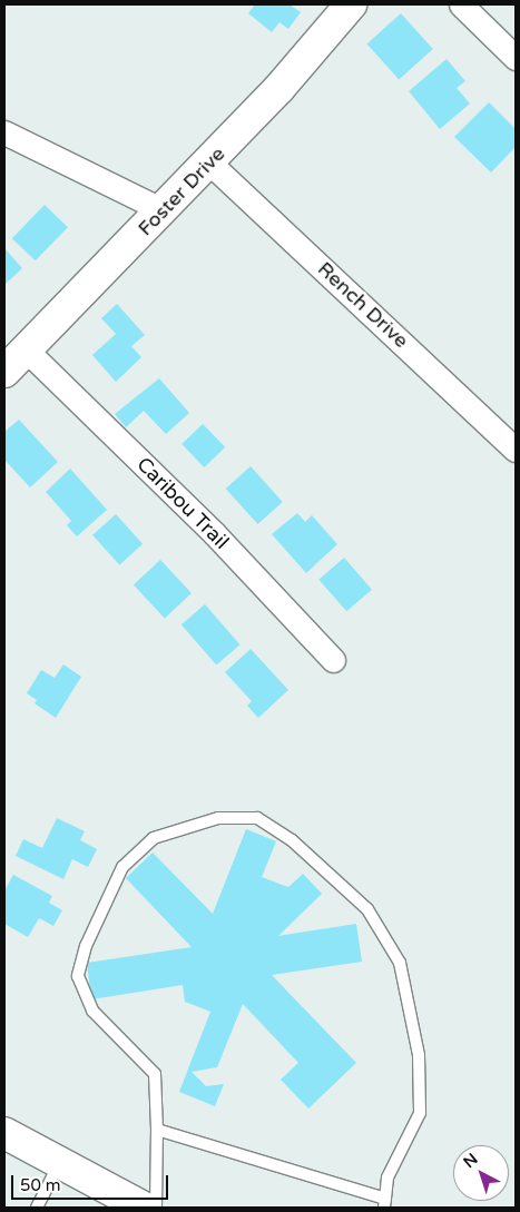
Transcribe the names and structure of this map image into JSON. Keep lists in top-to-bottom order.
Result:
{
  "streets": {
    "street": ["Foster Drive", "Rench Drive", "Caribou Trail"]
  },
  "crossings": [
    ["Foster Drive", "Rench Drive"],
    ["Foster Drive", "Caribou Trail"]
  ],
  "scale_bar": "50 m",
  "north": "top left"
}
